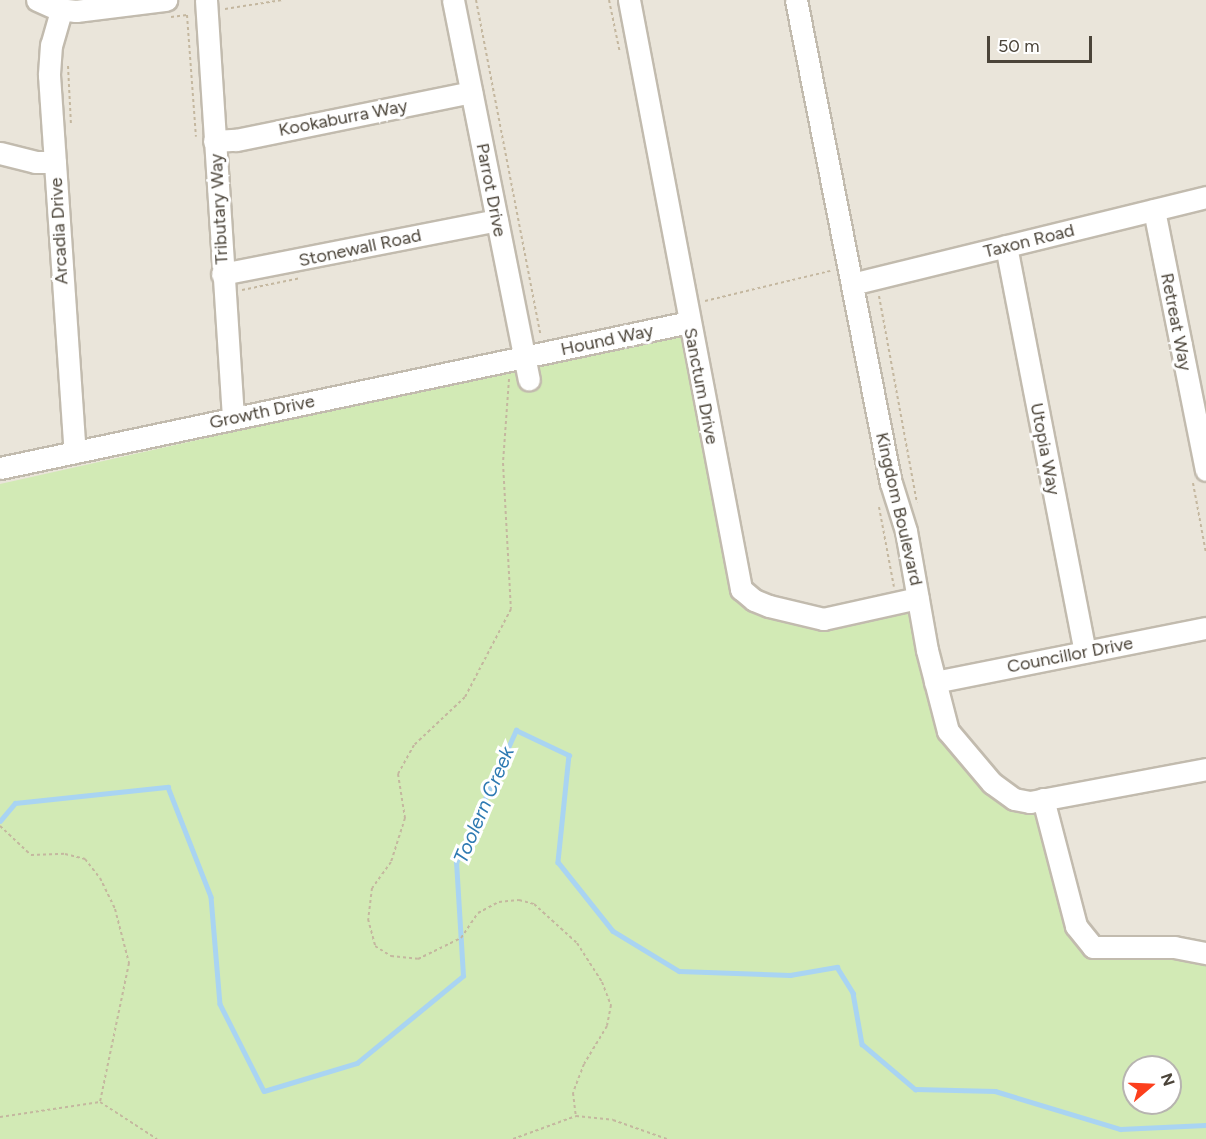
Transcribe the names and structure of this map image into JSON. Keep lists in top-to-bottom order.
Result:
{
  "streets": {
    "street": [
      "Kookaburra Way",
      "Parrot Drive",
      "Tributary Way",
      "Arcadia Drive",
      "Taxon Road",
      "Stonewall Road",
      "Retreat Way",
      "Hound Way",
      "Sanctum Drive",
      "Growth Drive",
      "Utopia Way",
      "Kingdom Boulevard",
      "Councillor Drive"
    ]
  },
  "crossings": [
    ["Kookaburra Way", "Parrot Drive"],
    ["Kookaburra Way", "Tributary Way"],
    ["Parrot Drive", "Stonewall Road"],
    ["Parrot Drive", "Hound Way"],
    ["Parrot Drive", "Growth Drive"],
    ["Tributary Way", "Stonewall Road"],
    ["Tributary Way", "Growth Drive"],
    ["Arcadia Drive", "Growth Drive"],
    ["Taxon Road", "Retreat Way"],
    ["Taxon Road", "Utopia Way"],
    ["Taxon Road", "Kingdom Boulevard"],
    ["Hound Way", "Sanctum Drive"],
    ["Hound Way", "Growth Drive"],
    ["Sanctum Drive", "Kingdom Boulevard"],
    ["Utopia Way", "Councillor Drive"],
    ["Kingdom Boulevard", "Councillor Drive"]
  ],
  "water": ["Toolern Creek"],
  "scale_bar": "50 m",
  "north": "right"
}
